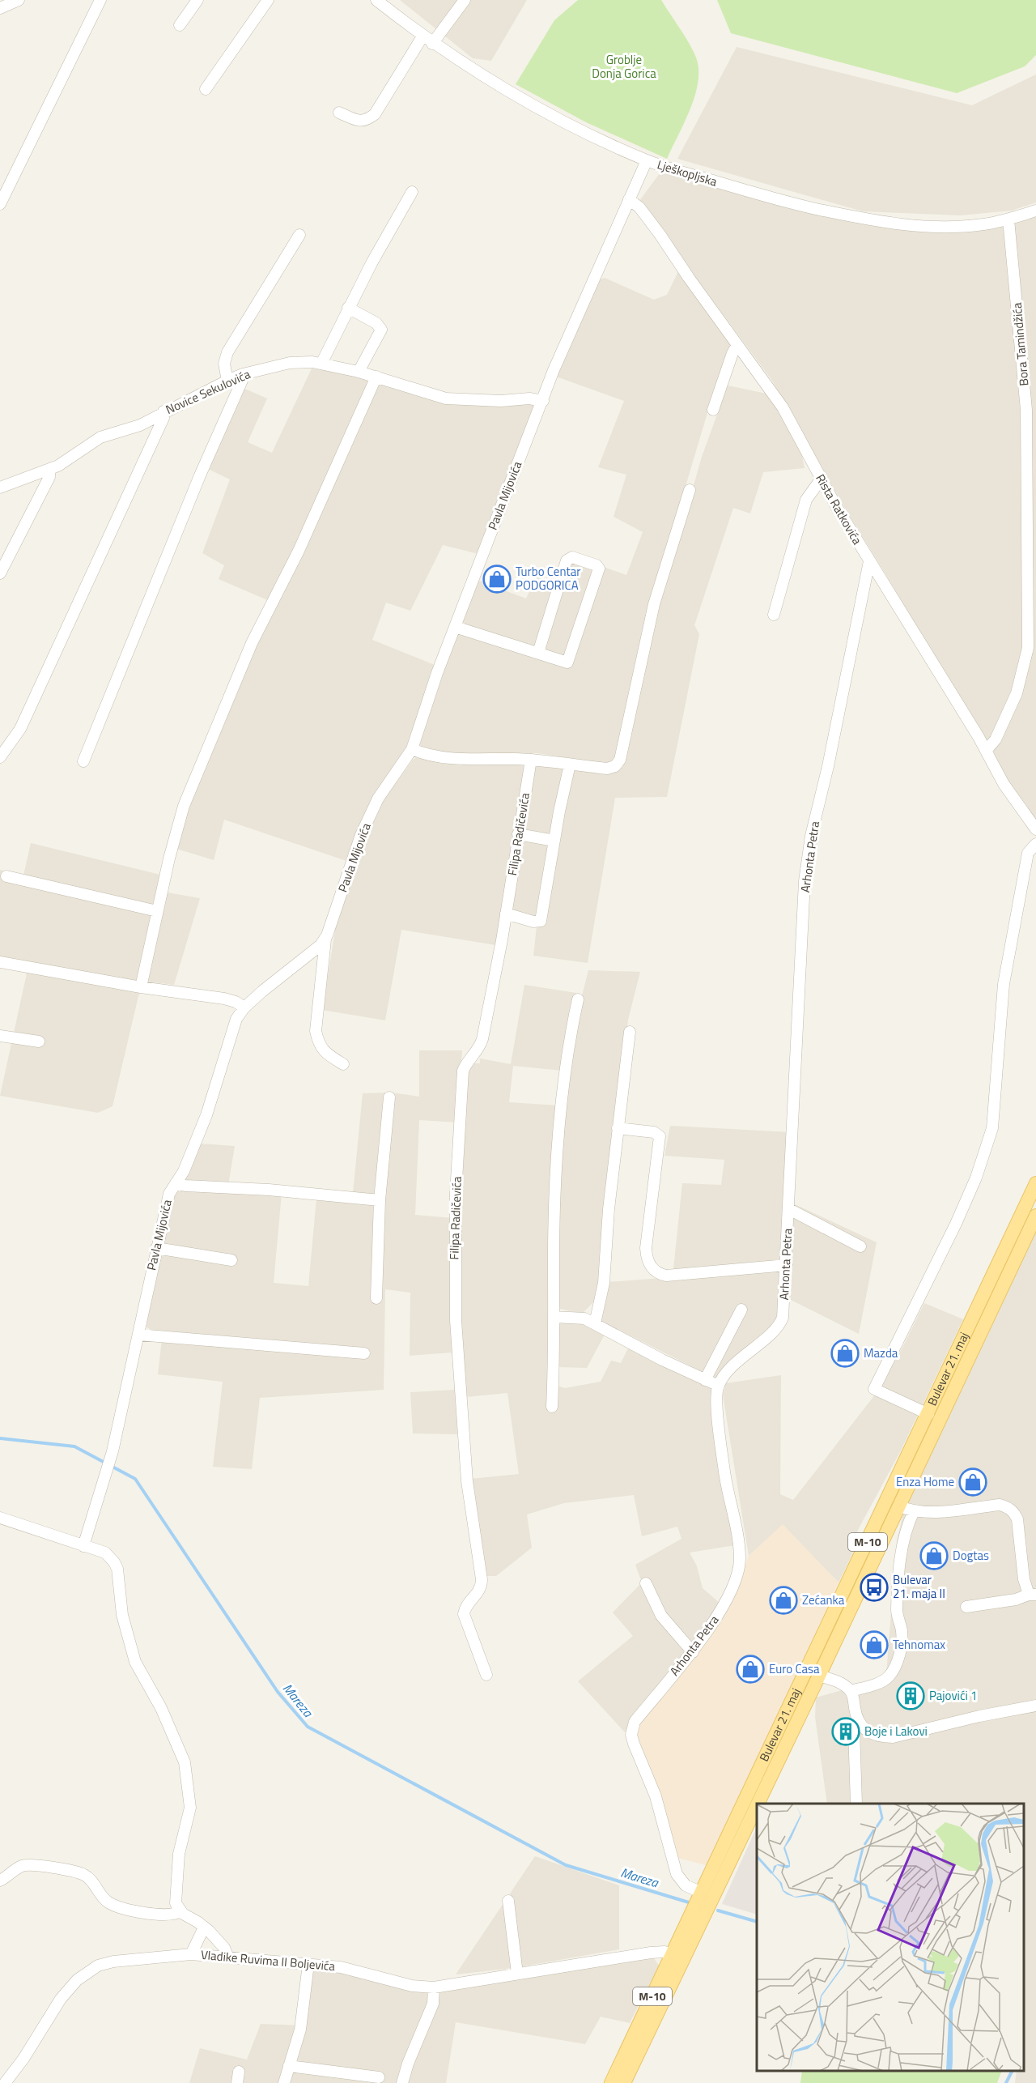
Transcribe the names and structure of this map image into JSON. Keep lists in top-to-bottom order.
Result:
{
  "streets": {
    "main road": ["Bulevar 21. maj", "M-10"],
    "street": [
      "Lješkopljska",
      "Bora Tamindžića",
      "Novice Sekulovića",
      "Pavla Mijovića",
      "Rista Ratkovića",
      "Filipa Radičevića",
      "Arhonta Petra",
      "Vladike Ruvima II Boljevića"
    ]
  },
  "crossings": [
    ["Lješkopljska", "Bora Tamindžića"],
    ["Lješkopljska", "Pavla Mijovića"],
    ["Bora Tamindžića", "Rista Ratkovića"],
    ["Novice Sekulovića", "Pavla Mijovića"],
    ["Pavla Mijovića", "Rista Ratkovića"],
    ["Rista Ratkovića", "Arhonta Petra"],
    ["Arhonta Petra", "Bulevar 21. maj"],
    ["Bulevar 21. maj", "Vladike Ruvima II Boljevića"]
  ],
  "water": ["Mareza"],
  "parks": ["Groblje Donja Gorica"],
  "places": {
    "shop": [
      "Turbo Centar PODGORICA",
      "Mazda",
      "Enza Home",
      "Dogtas",
      "Zećanka",
      "Tehnomax",
      "Euro Casa"
    ],
    "bus stop": ["Bulevar 21. maja II"],
    "building": ["Pajovići 1", "Boje i Lakovi"]
  }
}
